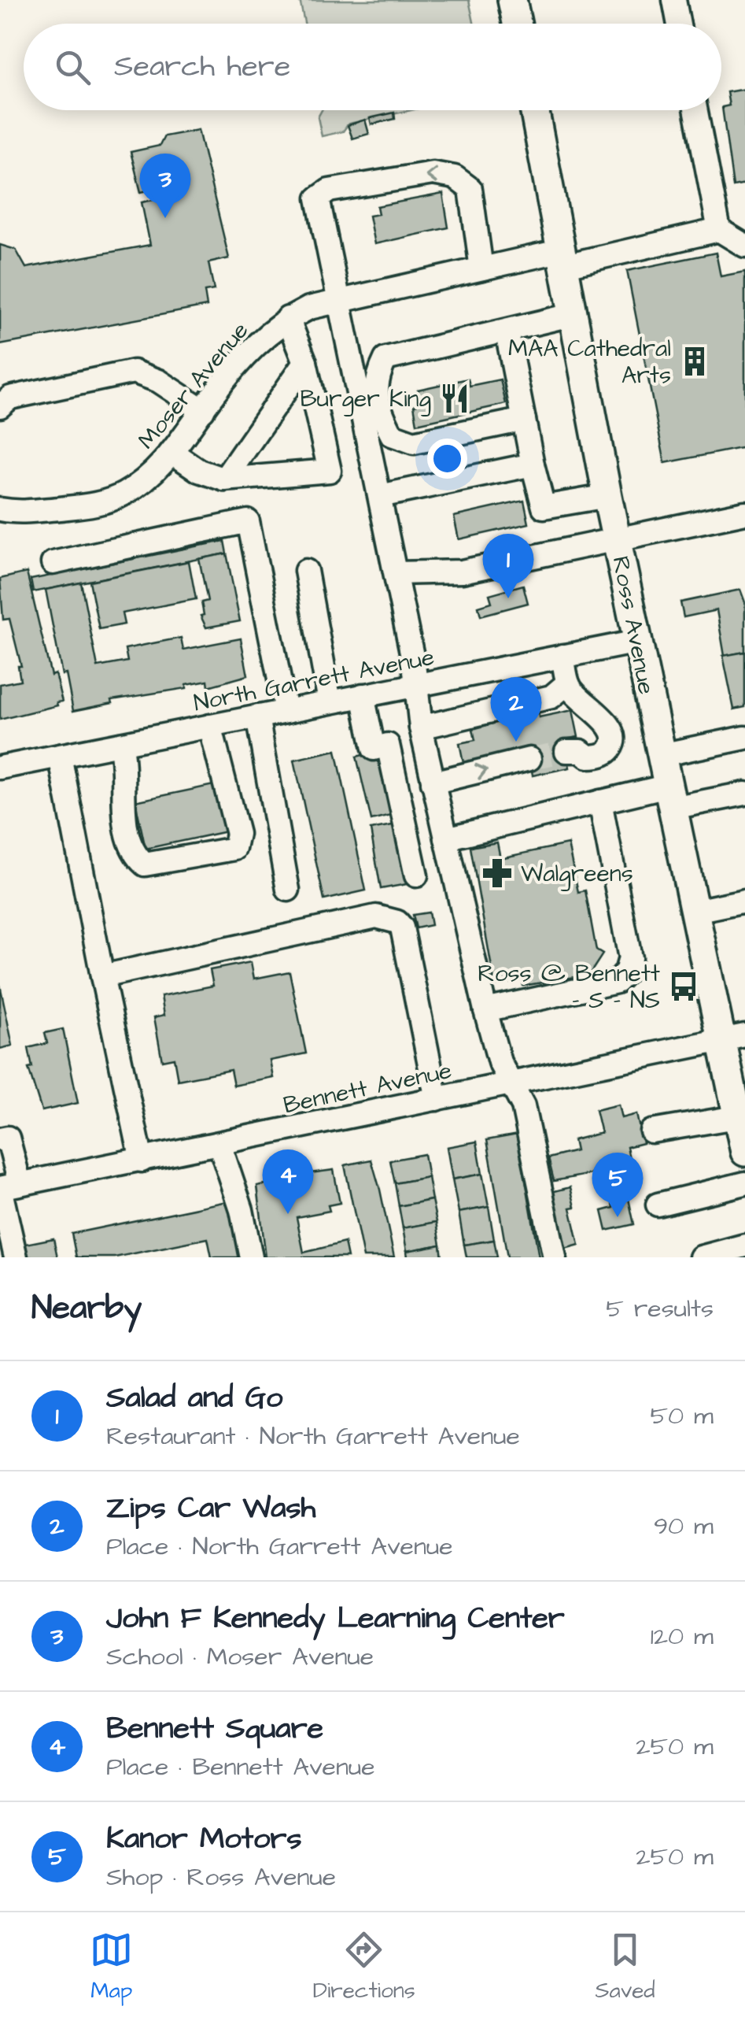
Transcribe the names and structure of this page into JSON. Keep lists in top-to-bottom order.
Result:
{
  "streets": {
    "main road": ["Ross Avenue"],
    "street": ["Moser Avenue", "North Garrett Avenue", "Bennett Avenue"]
  },
  "crossings": [
    ["Moser Avenue", "Ross Avenue"],
    ["Ross Avenue", "North Garrett Avenue"],
    ["Ross Avenue", "Bennett Avenue"]
  ],
  "places": {
    "building": ["MAA Cathedral Arts"],
    "restaurant": ["Burger King"],
    "pharmacy": ["Walgreens"],
    "bus stop": ["Ross @ Bennett - S - NS"]
  },
  "page": {
    "search": "Search here",
    "pins": [
      "3",
      "1",
      "2",
      "4",
      "5"
    ],
    "heading": ["Nearby", "5 results"],
    "list": [
      {
        "mark": "1",
        "name": "Salad and Go",
        "note": "Restaurant · North Garrett Avenue",
        "value": "50 m"
      },
      {
        "mark": "2",
        "name": "Zips Car Wash",
        "note": "Place · North Garrett Avenue",
        "value": "90 m"
      },
      {
        "mark": "3",
        "name": "John F Kennedy Learning Center",
        "note": "School · Moser Avenue",
        "value": "120 m"
      },
      {
        "mark": "4",
        "name": "Bennett Square",
        "note": "Place · Bennett Avenue",
        "value": "250 m"
      },
      {
        "mark": "5",
        "name": "Kanor Motors",
        "note": "Shop · Ross Avenue",
        "value": "250 m"
      }
    ],
    "nav": ["Map", "Directions", "Saved"]
  }
}
